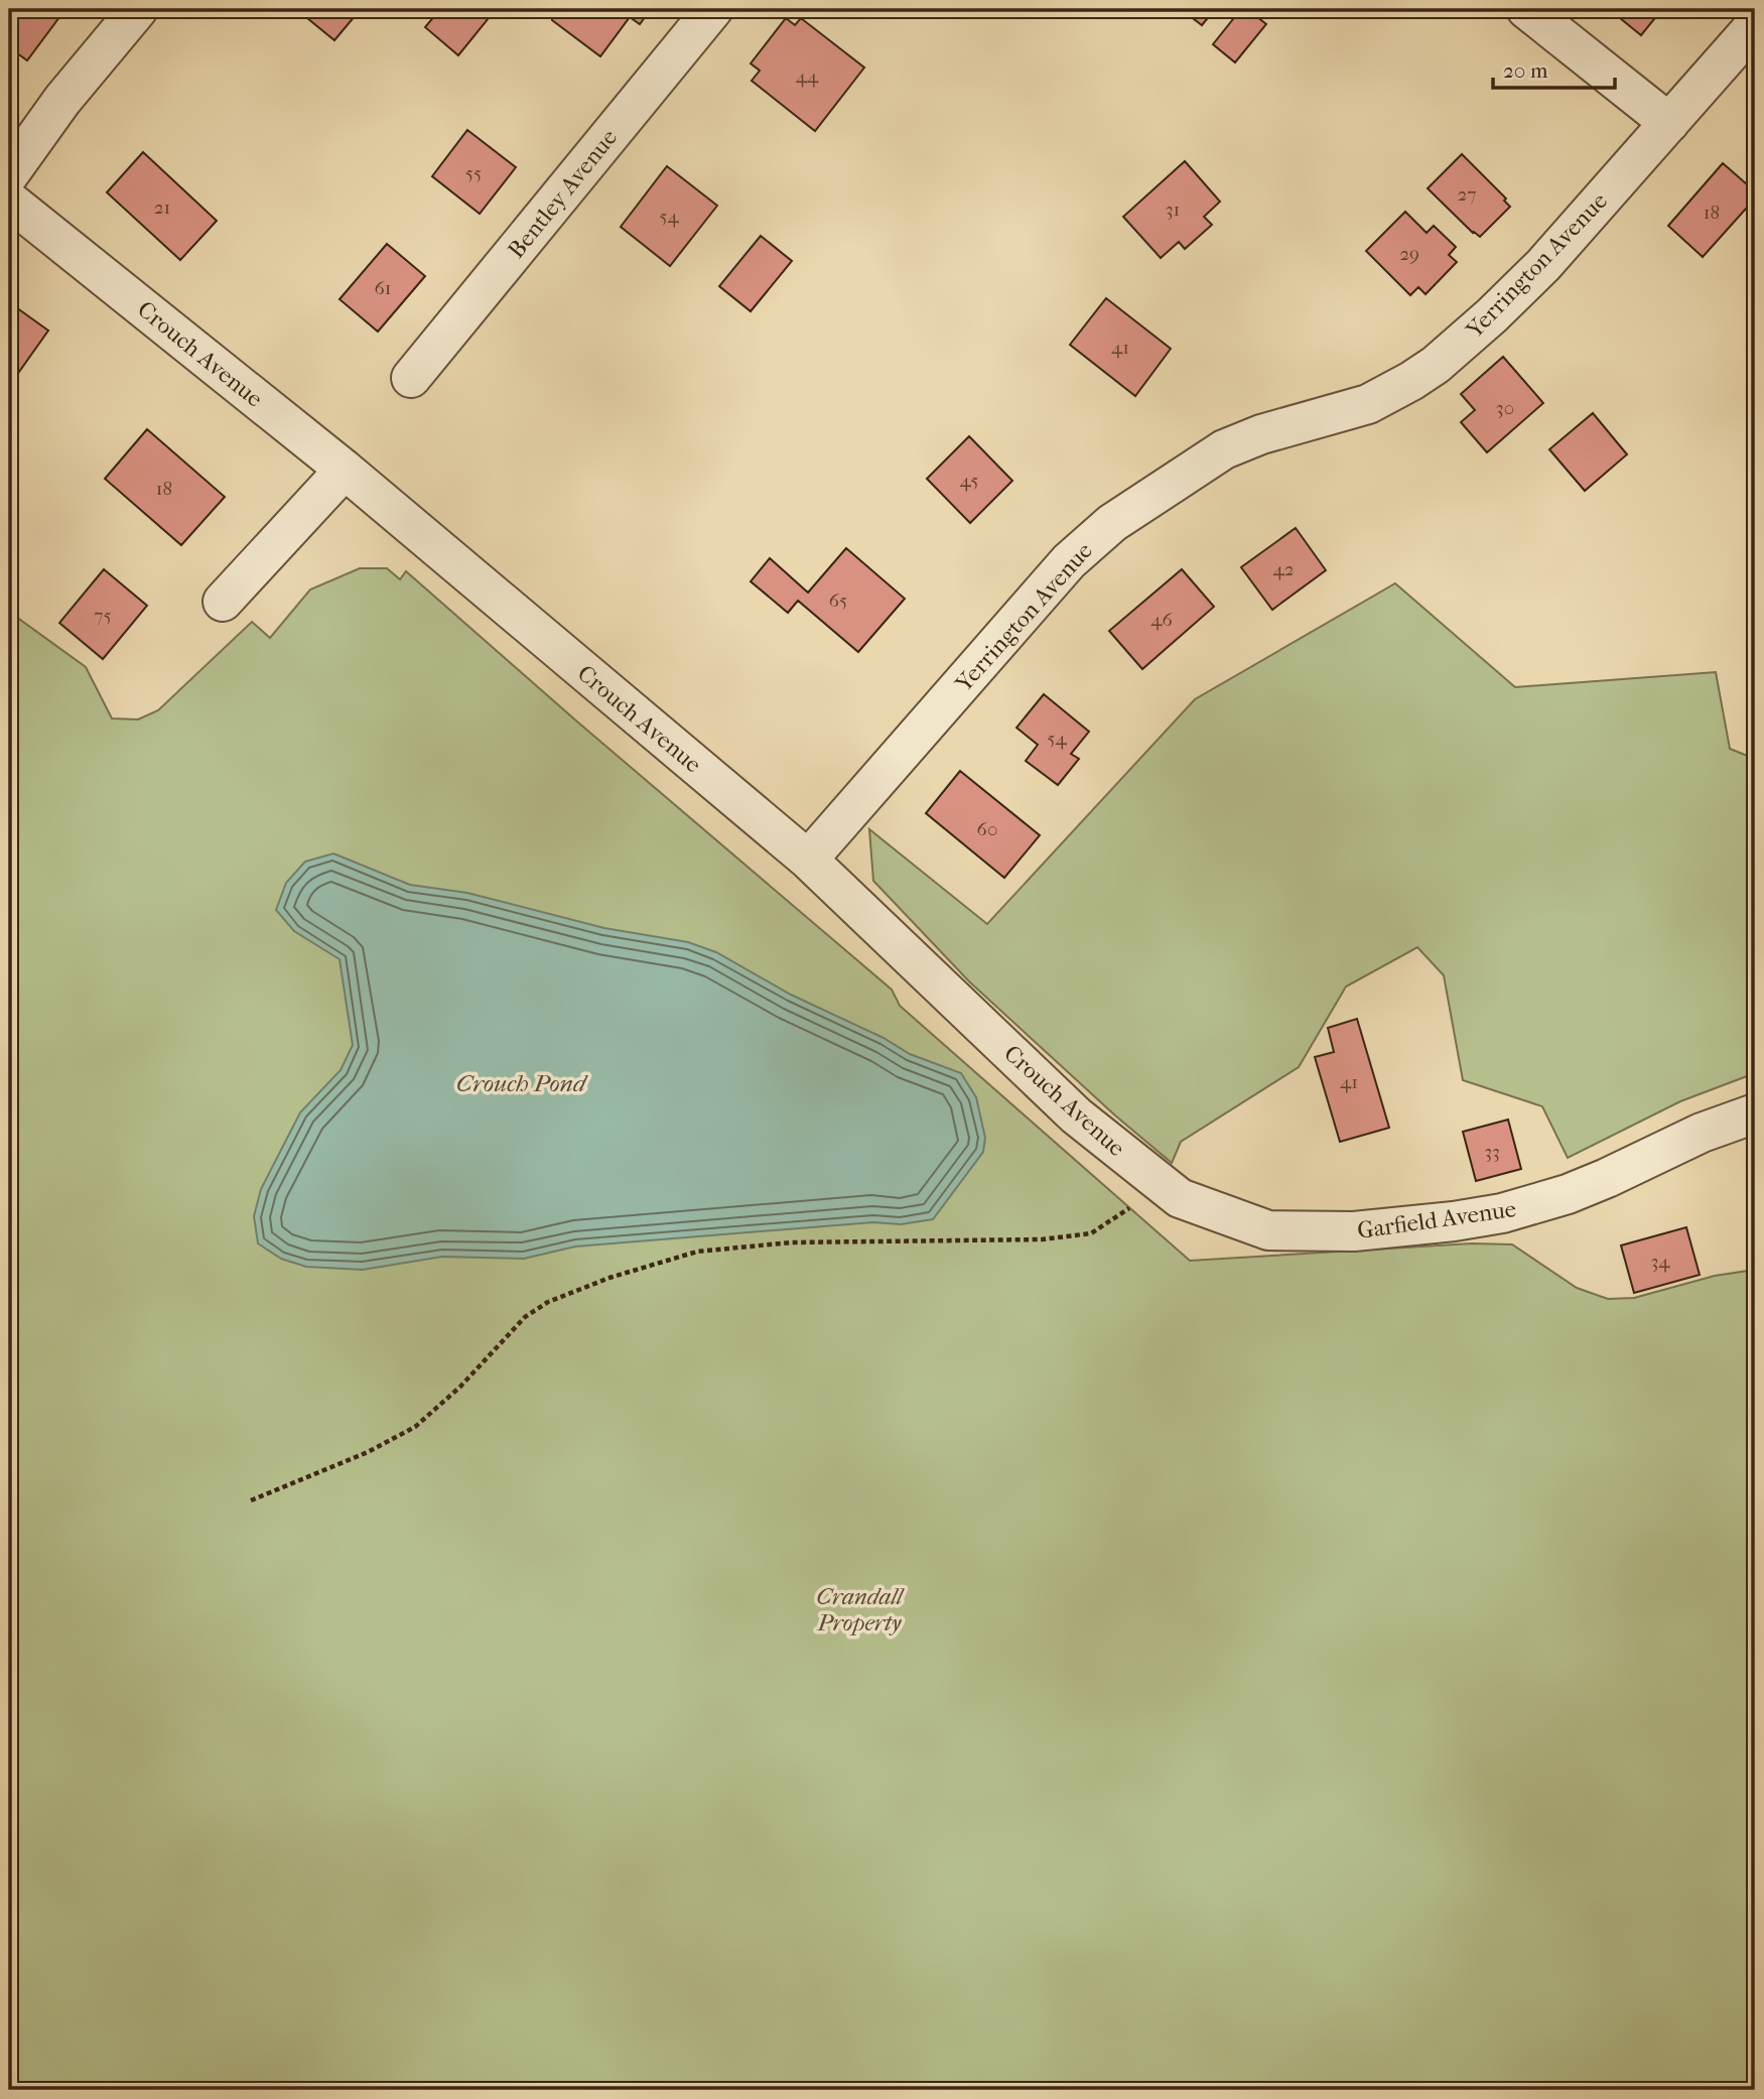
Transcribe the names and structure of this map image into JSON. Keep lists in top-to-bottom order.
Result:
{
  "streets": {
    "street": [
      "Bentley Avenue",
      "Yerrington Avenue",
      "Crouch Avenue",
      "Garfield Avenue"
    ]
  },
  "crossings": [
    ["Yerrington Avenue", "Crouch Avenue"],
    ["Crouch Avenue", "Garfield Avenue"]
  ],
  "water": ["Crouch Pond"],
  "parks": ["Crandall Property"],
  "house_numbers": [
    "44",
    "55",
    "27",
    "21",
    "31",
    "18",
    "54",
    "29",
    "61",
    "41",
    "30",
    "45",
    "18",
    "42",
    "65",
    "75",
    "46",
    "54",
    "60",
    "41",
    "33",
    "34"
  ],
  "scale_bar": "20 m"
}
